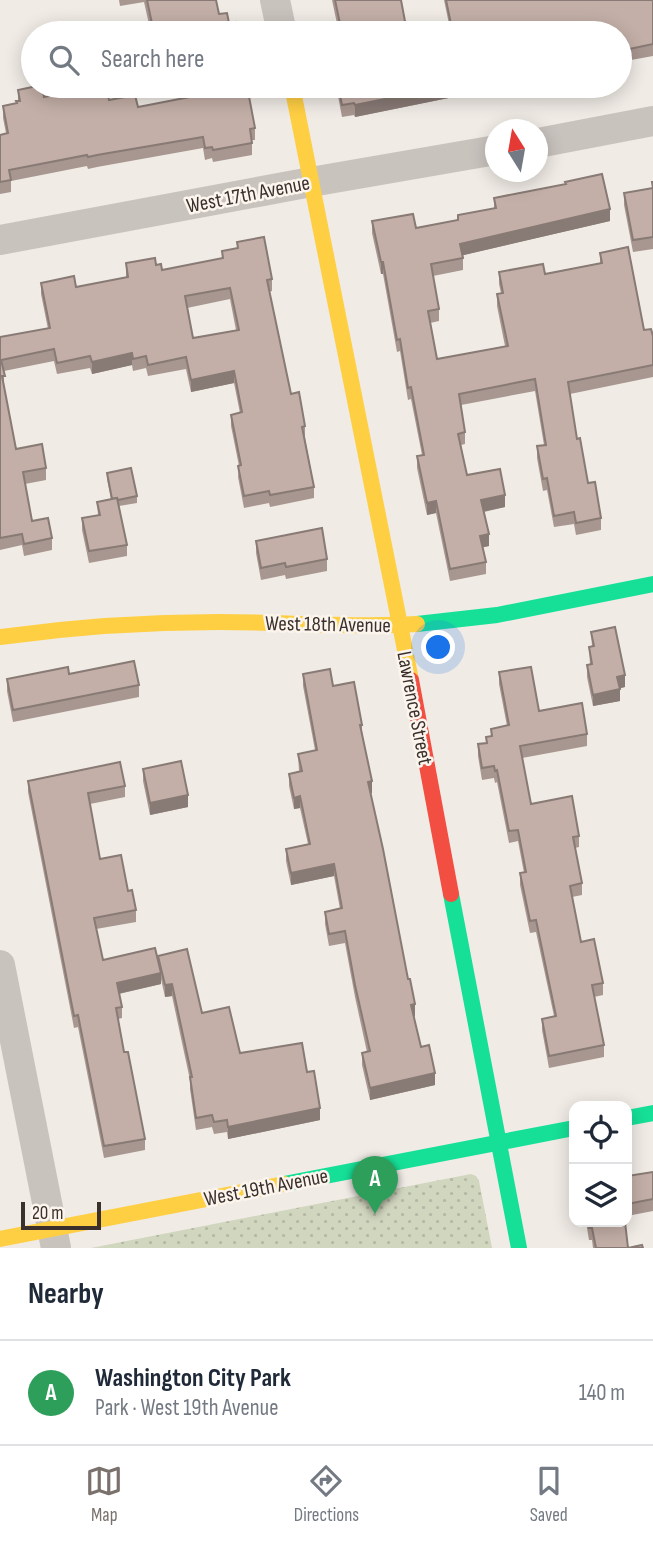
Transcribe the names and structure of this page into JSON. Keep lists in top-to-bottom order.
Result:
{
  "streets": {
    "street": [
      "West 17th Avenue",
      "West 18th Avenue",
      "Lawrence Street",
      "West 19th Avenue"
    ]
  },
  "crossings": [
    ["West 17th Avenue", "Lawrence Street"],
    ["West 18th Avenue", "Lawrence Street"],
    ["Lawrence Street", "West 19th Avenue"]
  ],
  "scale_bar": "20 m",
  "north": "top",
  "page": {
    "search": "Search here",
    "pins": "A",
    "scale": "20 m",
    "heading": "Nearby",
    "list": [
      {
        "mark": "A",
        "name": "Washington City Park",
        "note": "Park · West 19th Avenue",
        "value": "140 m"
      }
    ],
    "nav": ["Map", "Directions", "Saved"]
  }
}
